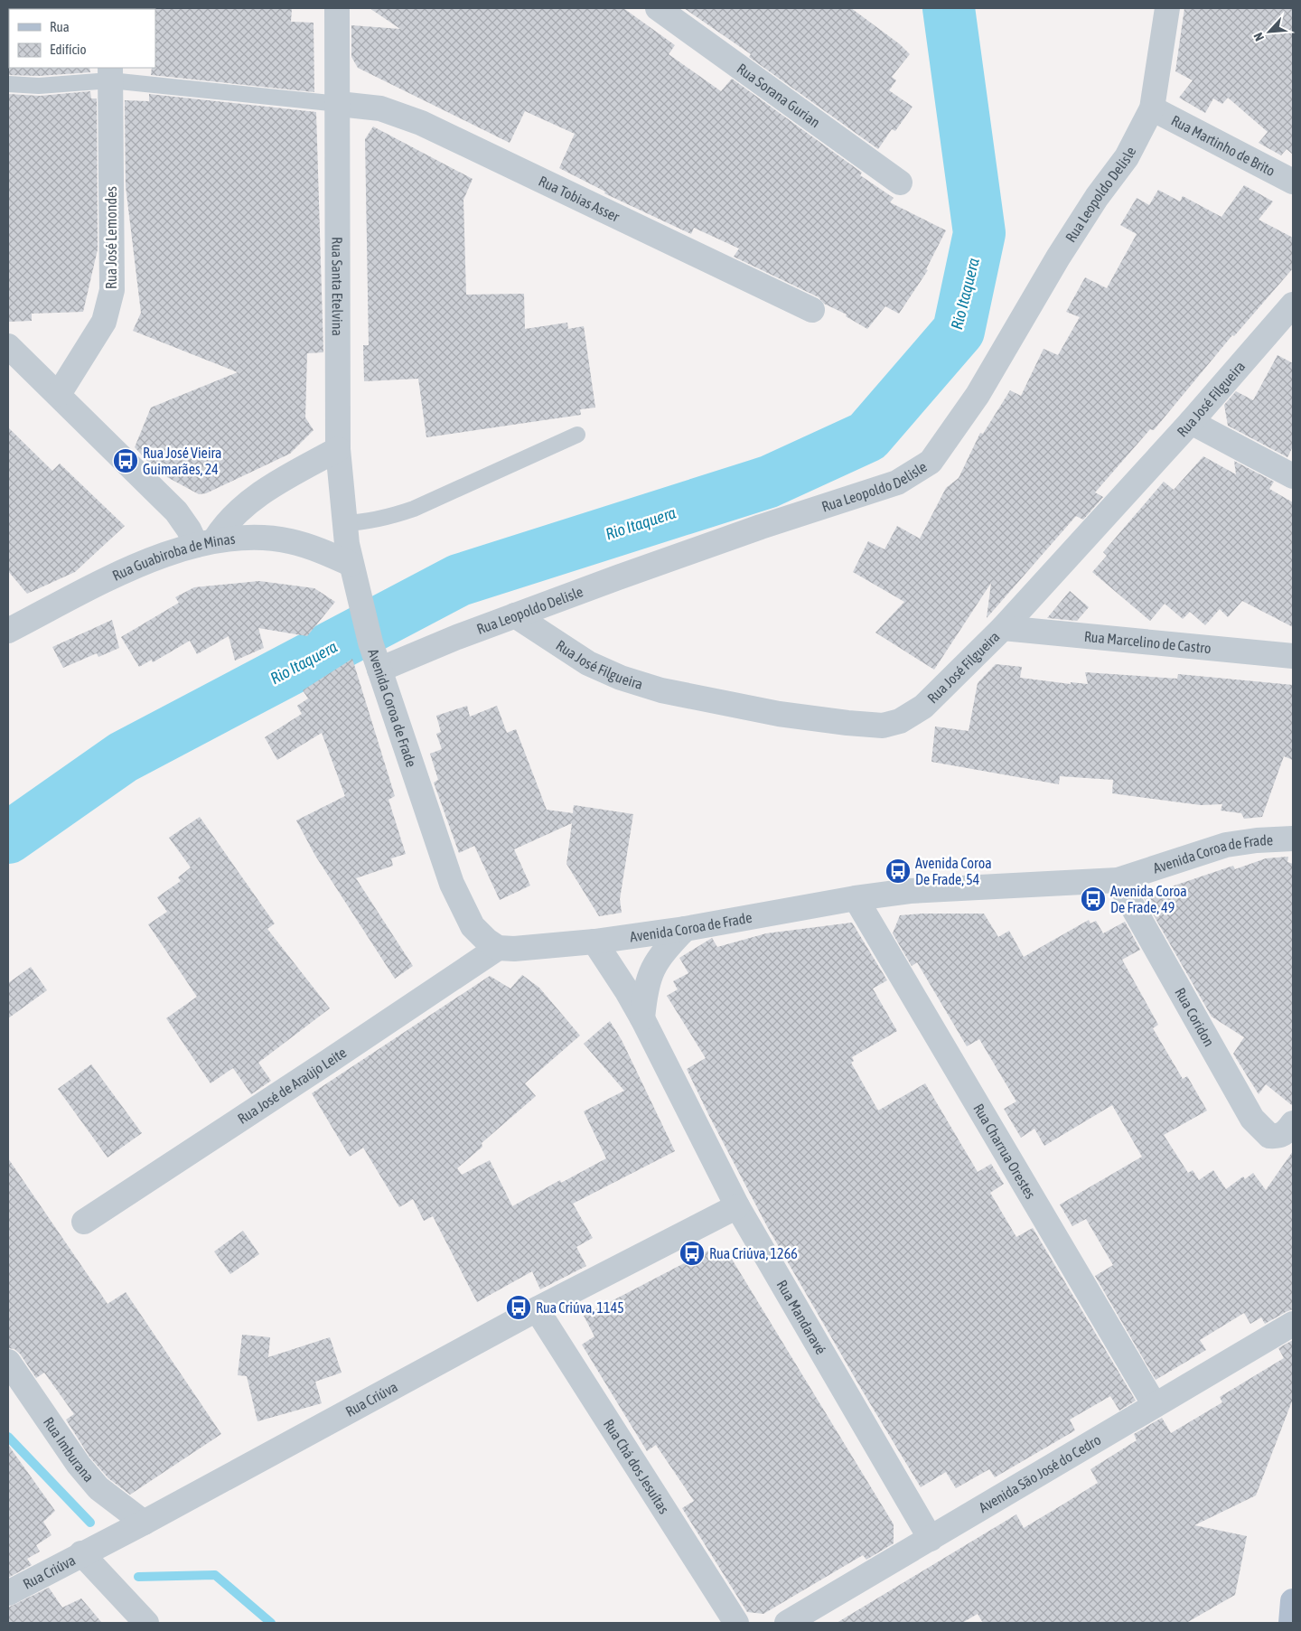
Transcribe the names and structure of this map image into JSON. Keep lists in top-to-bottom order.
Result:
{
  "streets": {
    "street": [
      "Rua Sorana Gurian",
      "Rua Martinho de Brito",
      "Rua Leopoldo Delisle",
      "Rua Tobias Asser",
      "Rua José Lemondes",
      "Rua Santa Etelvina",
      "Rua José Filgueira",
      "Rua Guabiroba de Minas",
      "Rua Marcelino de Castro",
      "Avenida Coroa de Frade",
      "Rua Coridon",
      "Rua José de Araújo Leite",
      "Rua Charrua Orestes",
      "Rua Mandaravé",
      "Rua Criúva",
      "Rua Imburana",
      "Rua Chá dos Jesuítas",
      "Avenida São José do Cedro"
    ]
  },
  "crossings": [
    ["Rua Martinho de Brito", "Rua Leopoldo Delisle"],
    ["Rua Leopoldo Delisle", "Rua José Filgueira"],
    ["Rua Leopoldo Delisle", "Avenida Coroa de Frade"],
    ["Rua Tobias Asser", "Rua Santa Etelvina"],
    ["Rua Santa Etelvina", "Rua Guabiroba de Minas"],
    ["Rua Santa Etelvina", "Avenida Coroa de Frade"],
    ["Rua José Filgueira", "Rua Marcelino de Castro"],
    ["Rua Guabiroba de Minas", "Avenida Coroa de Frade"],
    ["Avenida Coroa de Frade", "Rua Coridon"],
    ["Avenida Coroa de Frade", "Rua José de Araújo Leite"],
    ["Avenida Coroa de Frade", "Rua Charrua Orestes"],
    ["Avenida Coroa de Frade", "Rua Mandaravé"],
    ["Rua Charrua Orestes", "Avenida São José do Cedro"],
    ["Rua Mandaravé", "Rua Criúva"],
    ["Rua Mandaravé", "Avenida São José do Cedro"],
    ["Rua Criúva", "Rua Imburana"],
    ["Rua Criúva", "Rua Chá dos Jesuítas"]
  ],
  "water": ["Rio Itaquera"],
  "places": {
    "bus stop": [
      "Rua José Vieira Guimarães, 24",
      "Avenida Coroa De Frade, 54",
      "Avenida Coroa De Frade, 49",
      "Rua Criúva, 1266",
      "Rua Criúva, 1145"
    ]
  },
  "legend": ["Rua", "Edifício"],
  "north": "bottom left"
}
